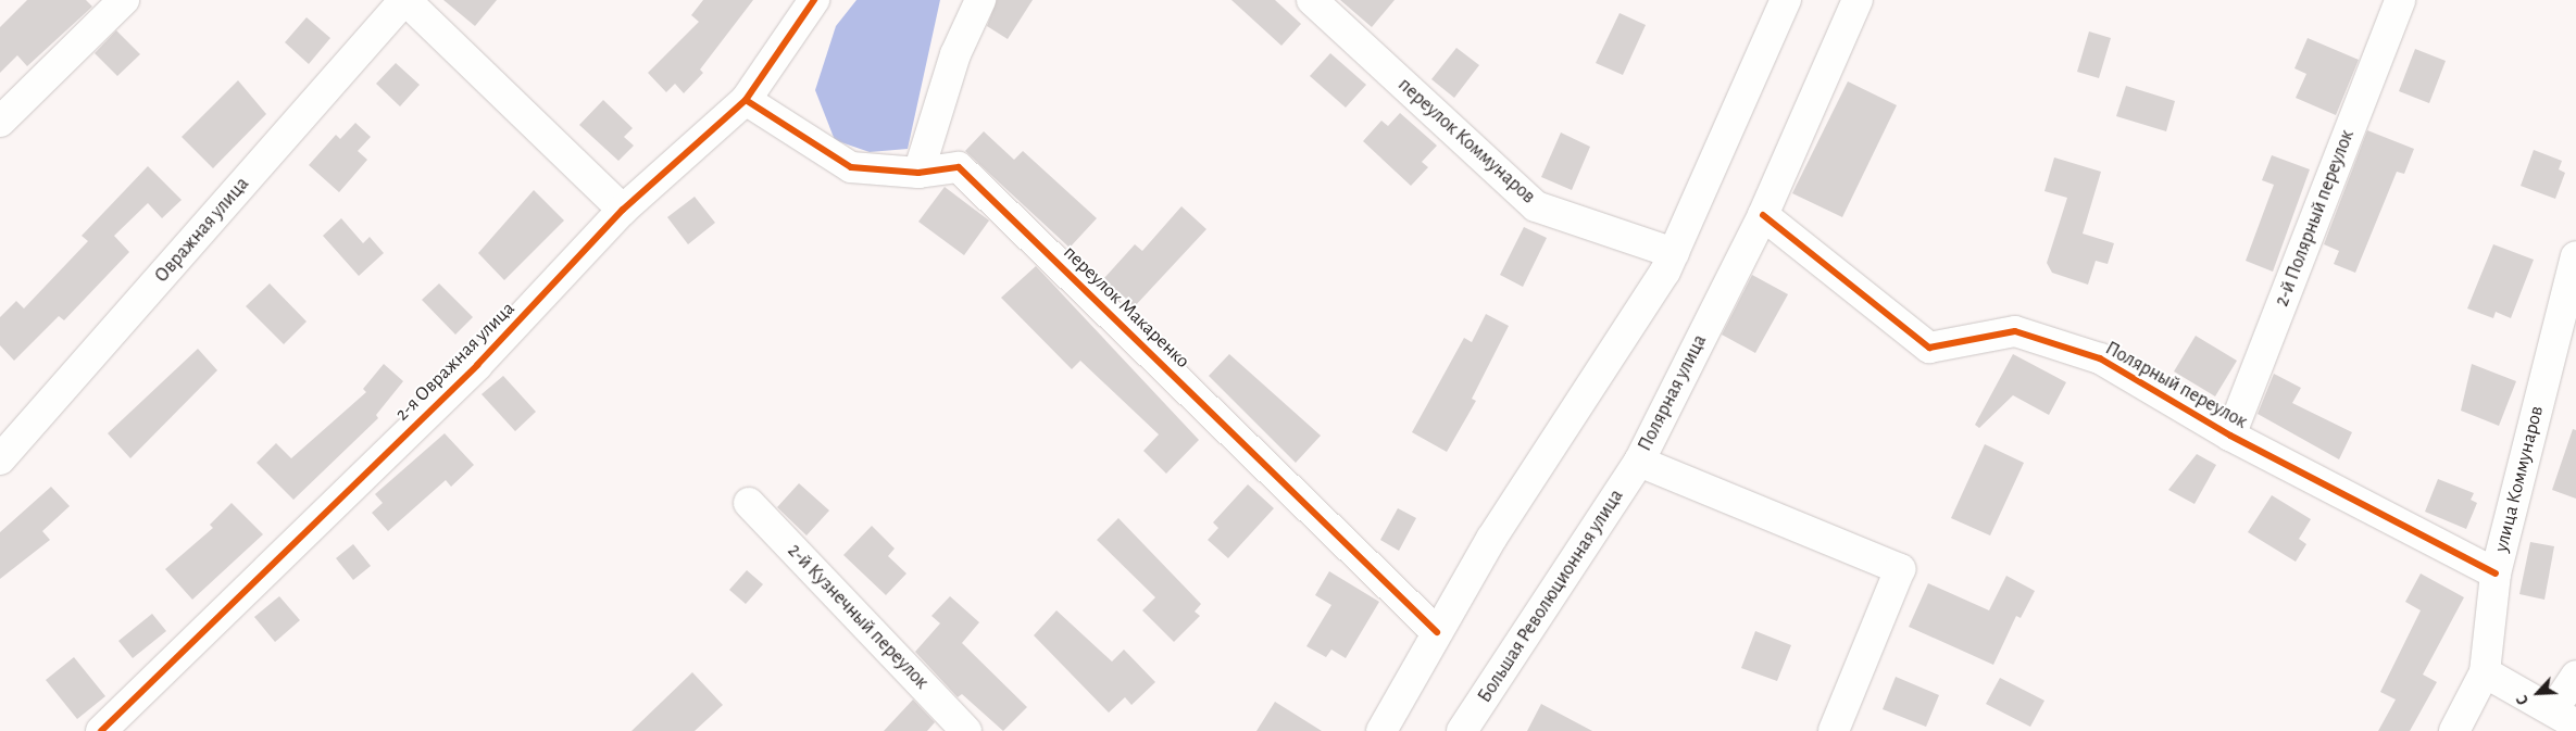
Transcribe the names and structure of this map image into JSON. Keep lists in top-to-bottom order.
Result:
{
  "streets": {
    "street": [
      "переулок Коммунаров",
      "2-й Полярный переулок",
      "Овражная улица",
      "переулок Макаренко",
      "2-я Овражная улица",
      "Полярный переулок",
      "Полярная улица",
      "улица Коммунаров",
      "Большая Революционная улица",
      "2-й Кузнечный переулок"
    ]
  },
  "crossings": [
    ["2-й Полярный переулок", "Полярный переулок"],
    ["переулок Макаренко", "2-я Овражная улица"],
    ["Полярный переулок", "Полярная улица"],
    ["Полярный переулок", "улица Коммунаров"],
    ["Полярная улица", "Большая Революционная улица"]
  ],
  "north": "bottom left"
}
